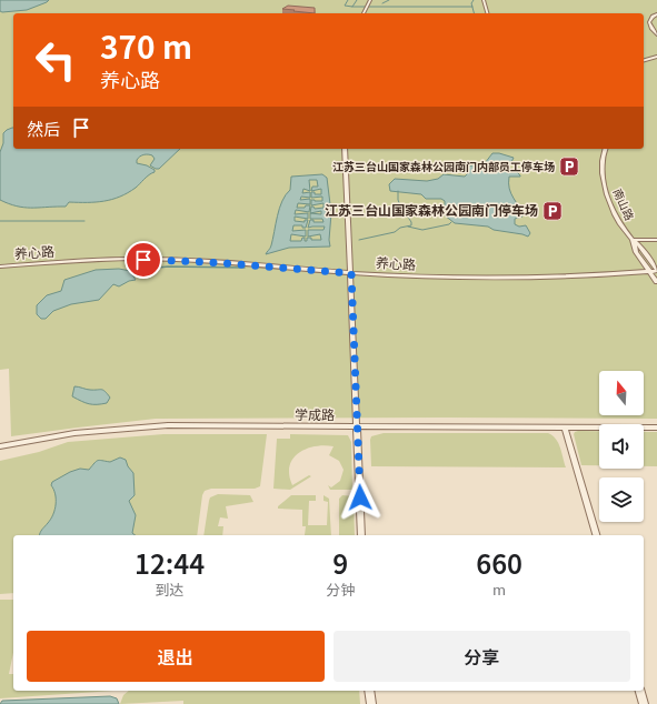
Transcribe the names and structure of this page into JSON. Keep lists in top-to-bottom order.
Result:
{
  "streets": {
    "street": ["南山路", "养心路", "学成路"]
  },
  "crossings": [
    ["南山路", "养心路"]
  ],
  "places": {
    "parking": ["江苏三台山国家森林公园南门内部员工停车场", "江苏三台山国家森林公园南门停车场"]
  },
  "north": "top",
  "page": {
    "turn": ["370 m", "养心路"],
    "then": "然后",
    "eta": [
      "12:44",
      "到达",
      "9",
      "分钟",
      "660",
      "m"
    ],
    "buttons": ["退出", "分享"]
  }
}
